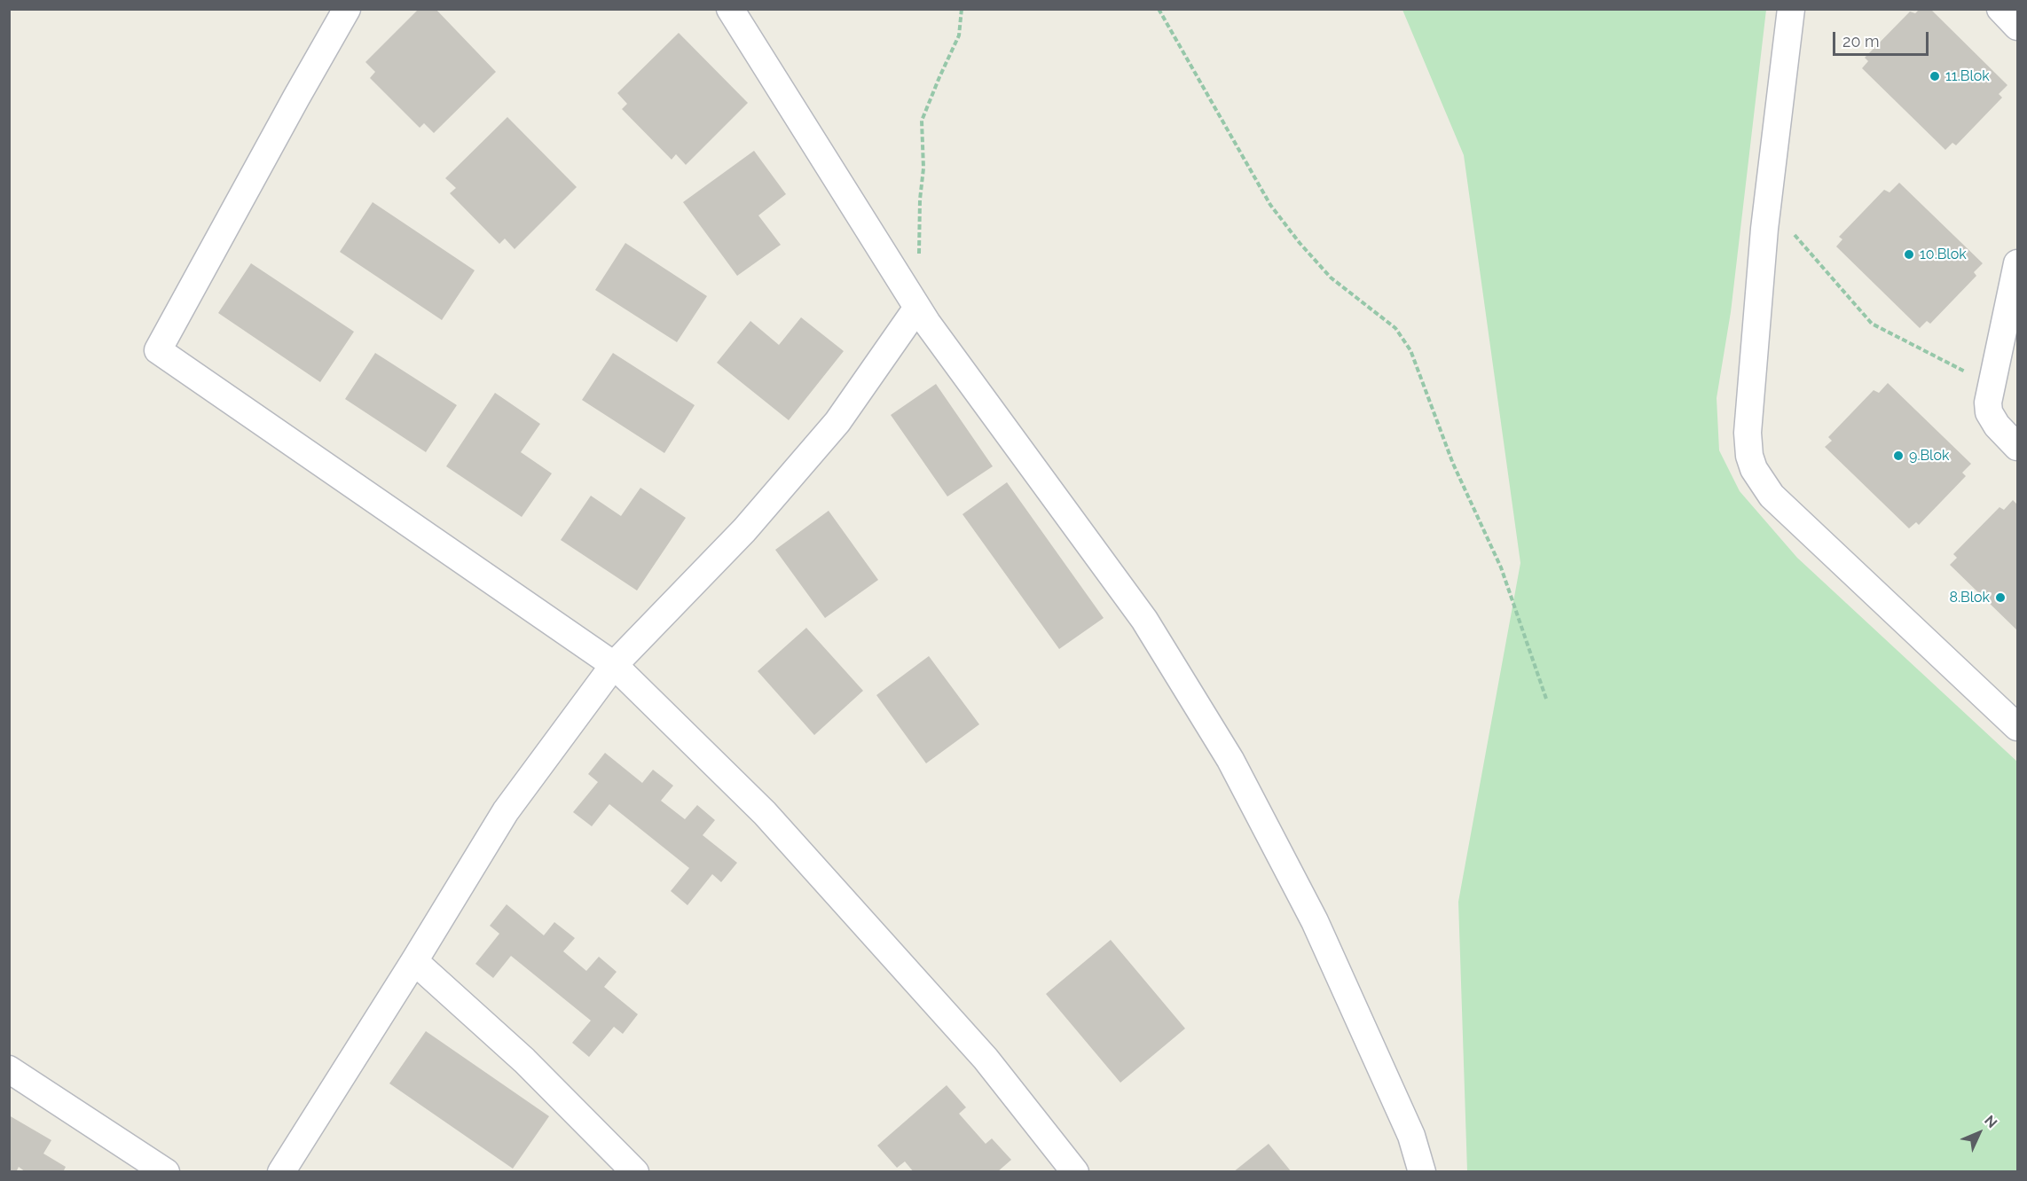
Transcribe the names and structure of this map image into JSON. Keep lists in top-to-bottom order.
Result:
{
  "places": [
    "11.Blok",
    "10.Blok",
    "9.Blok",
    "8.Blok"
  ],
  "scale_bar": "20 m",
  "north": "top right"
}
